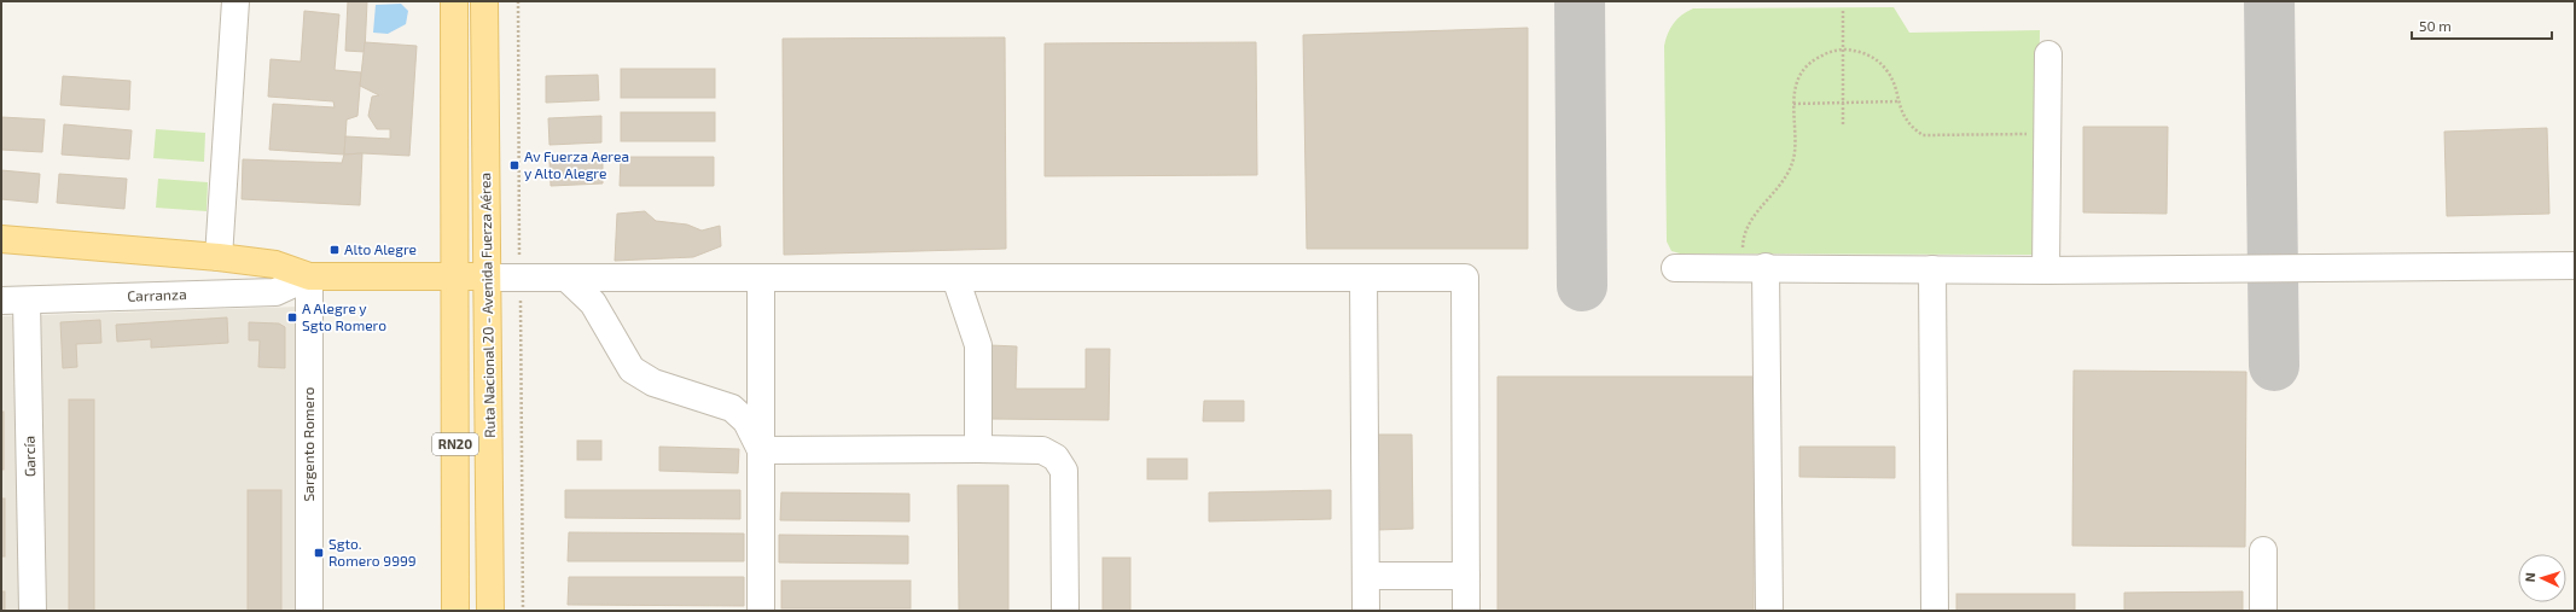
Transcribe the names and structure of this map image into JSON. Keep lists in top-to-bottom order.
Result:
{
  "streets": {
    "main road": ["Ruta Nacional 20 - Avenida Fuerza Aérea", "RN20"],
    "street": ["Carranza", "Sargento Romero", "García"]
  },
  "crossings": [
    ["Carranza", "Sargento Romero"],
    ["Carranza", "García"]
  ],
  "places": {
    "transit": [
      "Av Fuerza Aerea y Alto Alegre",
      "Alto Alegre",
      "A Alegre y Sgto Romero",
      "Sgto. Romero 9999"
    ]
  },
  "scale_bar": "50 m",
  "north": "left"
}
